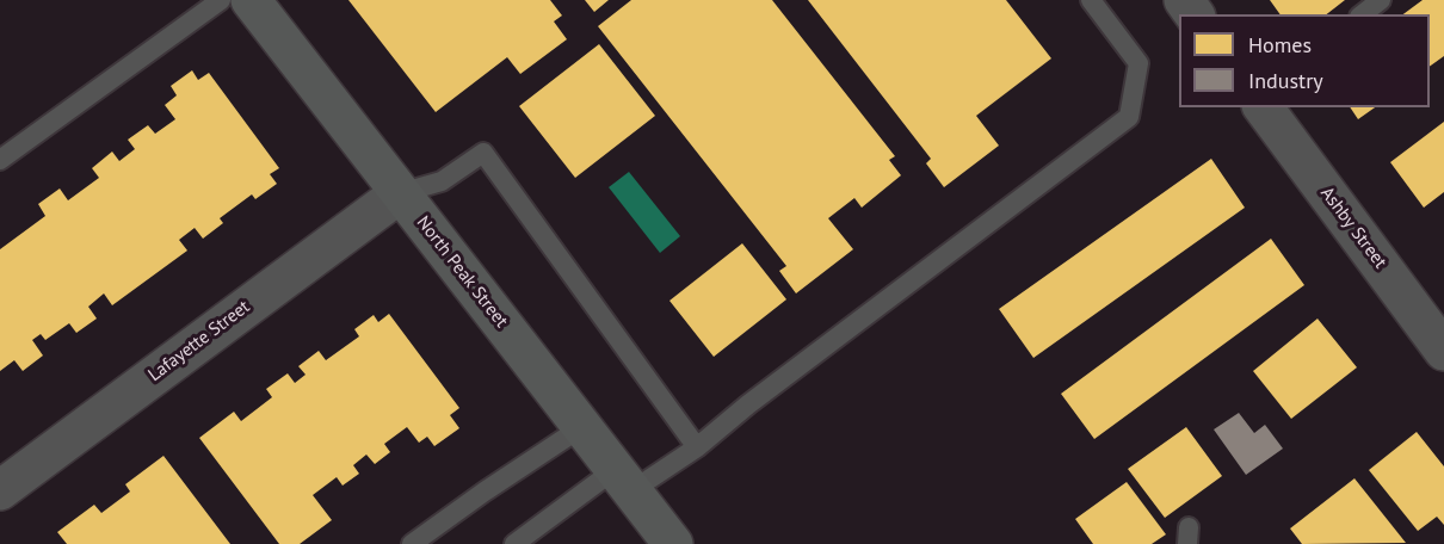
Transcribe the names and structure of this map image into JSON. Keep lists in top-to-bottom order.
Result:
{
  "streets": {
    "main road": ["North Peak Street"],
    "street": ["Ashby Street", "Lafayette Street"]
  },
  "crossings": [
    ["North Peak Street", "Lafayette Street"]
  ],
  "legend": ["Homes", "Industry"]
}
